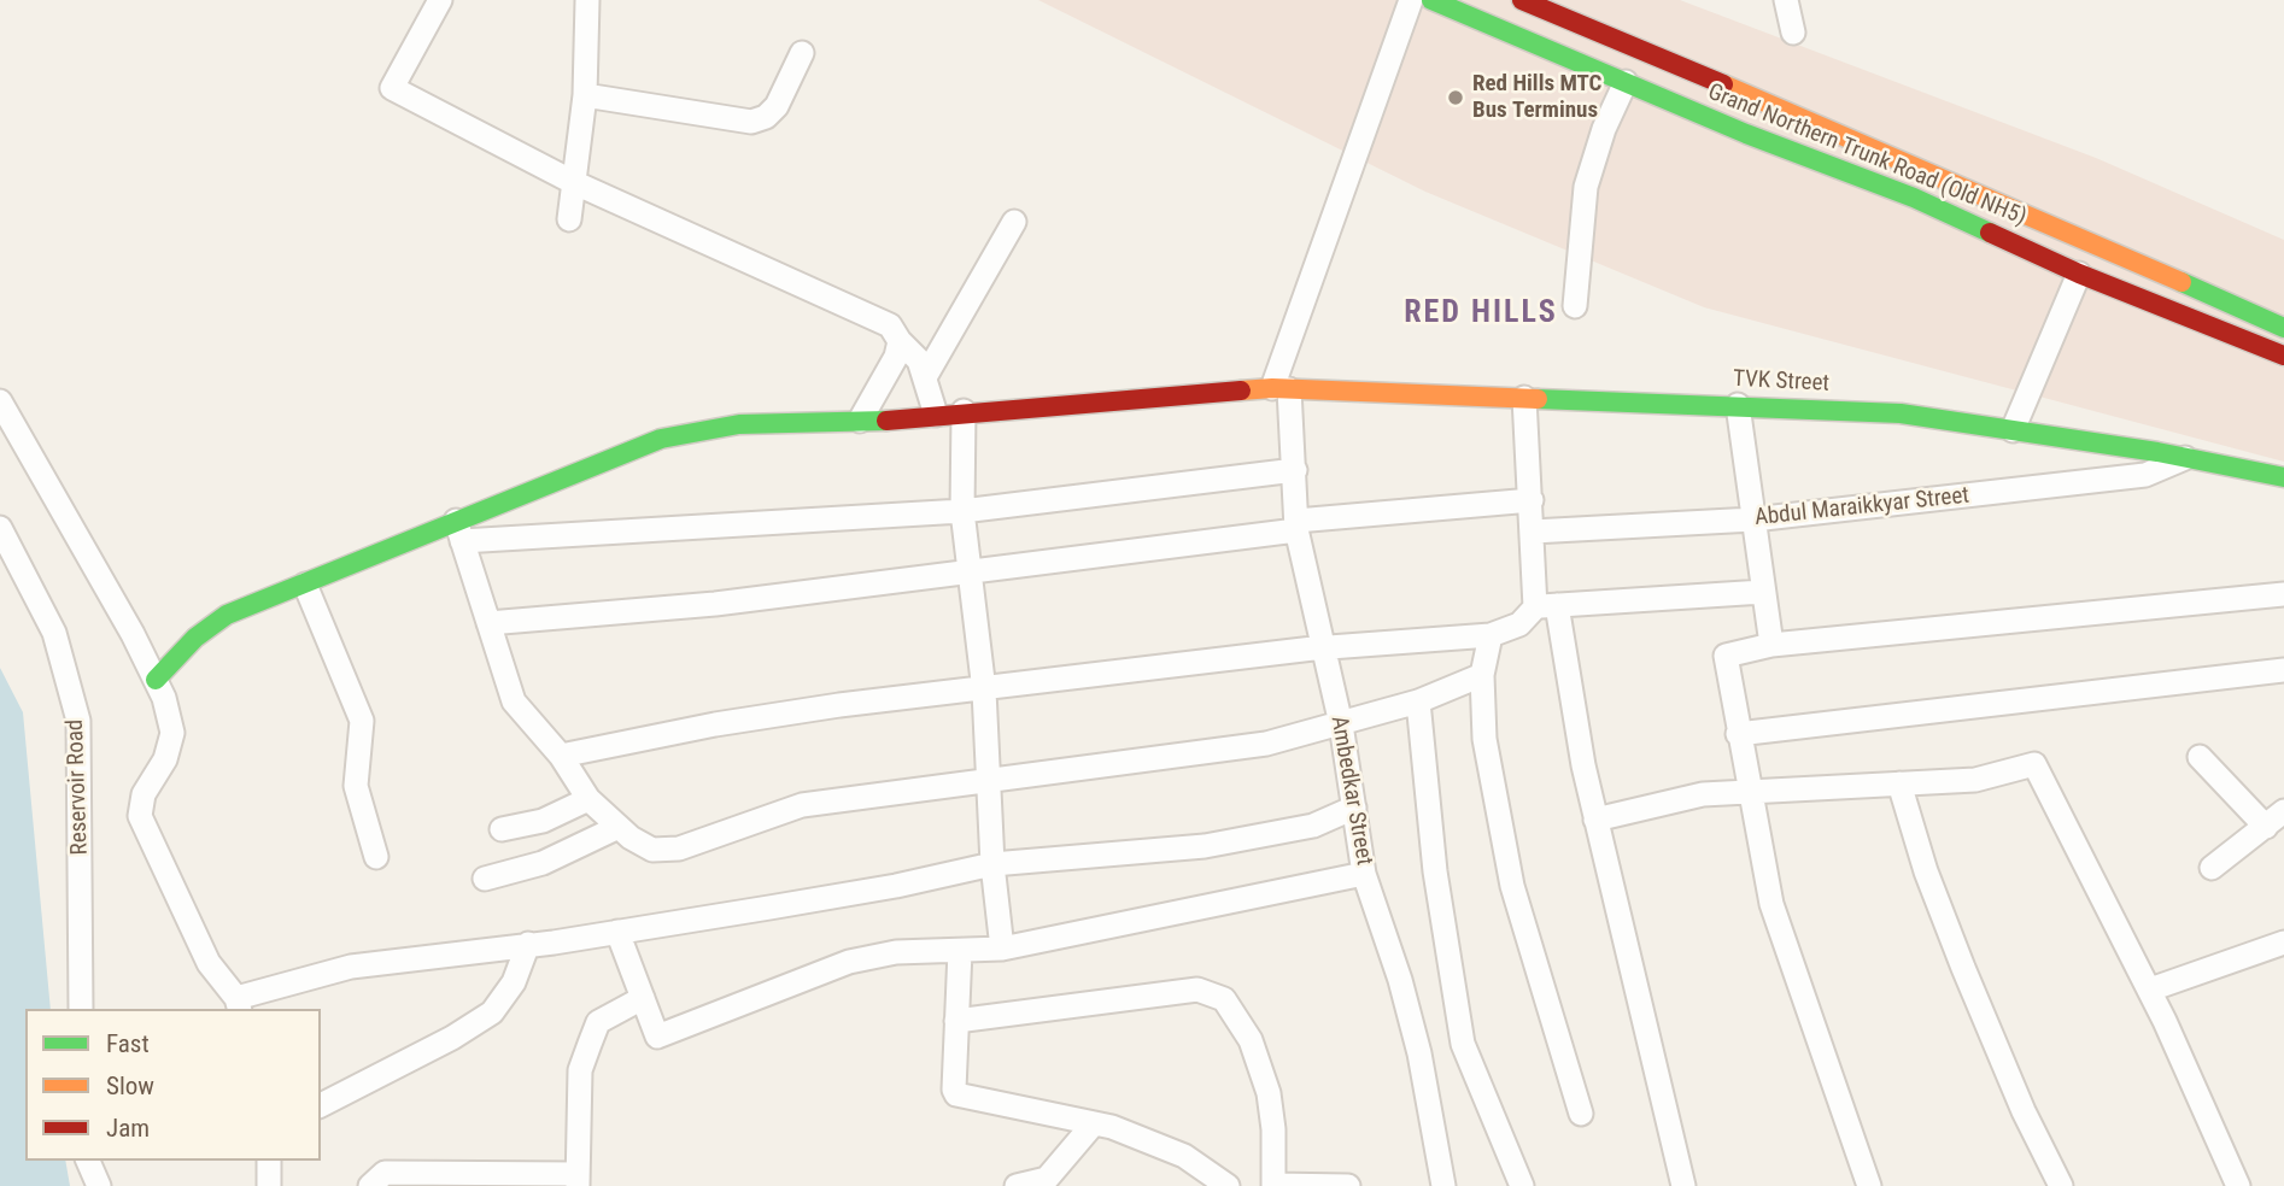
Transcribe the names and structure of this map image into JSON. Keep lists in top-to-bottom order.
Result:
{
  "streets": {
    "street": [
      "Grand Northern Trunk Road (Old NH5)",
      "TVK Street",
      "Abdul Maraikkyar Street",
      "Reservoir Road",
      "Ambedkar Street"
    ]
  },
  "crossings": [
    ["TVK Street", "Abdul Maraikkyar Street"],
    ["TVK Street", "Ambedkar Street"]
  ],
  "districts": ["RED HILLS"],
  "places": ["Red Hills MTC Bus Terminus"],
  "legend": ["Fast", "Slow", "Jam"]
}
